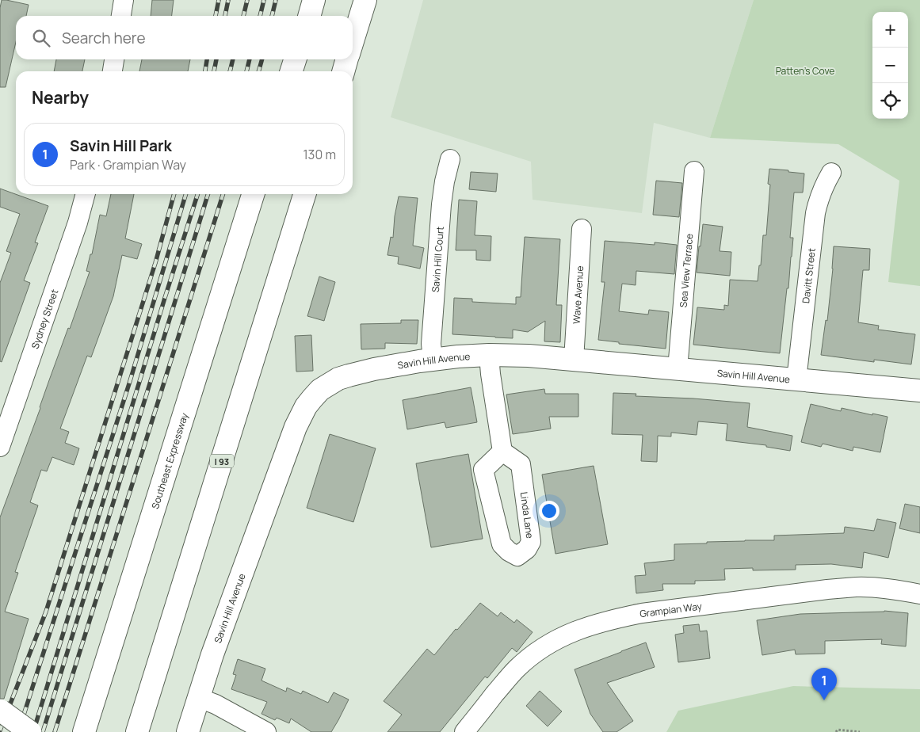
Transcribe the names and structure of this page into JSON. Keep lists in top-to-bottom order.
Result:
{
  "streets": {
    "main road": ["Savin Hill Avenue", "Southeast Expressway", "I 93"],
    "street": [
      "Savin Hill Court",
      "Sea View Terrace",
      "Davitt Street",
      "Wave Avenue",
      "Sydney Street",
      "Linda Lane",
      "Grampian Way"
    ]
  },
  "crossings": [
    ["Savin Hill Court", "Savin Hill Avenue"],
    ["Sea View Terrace", "Savin Hill Avenue"],
    ["Davitt Street", "Savin Hill Avenue"],
    ["Wave Avenue", "Savin Hill Avenue"]
  ],
  "parks": ["Patten's Cove"],
  "page": {
    "map_buttons": ["+", "−"],
    "search": "Search here",
    "heading": "Nearby",
    "list": [
      {
        "mark": "1",
        "name": "Savin Hill Park",
        "note": "Park · Grampian Way",
        "value": "130 m"
      }
    ],
    "pins": "1"
  }
}
